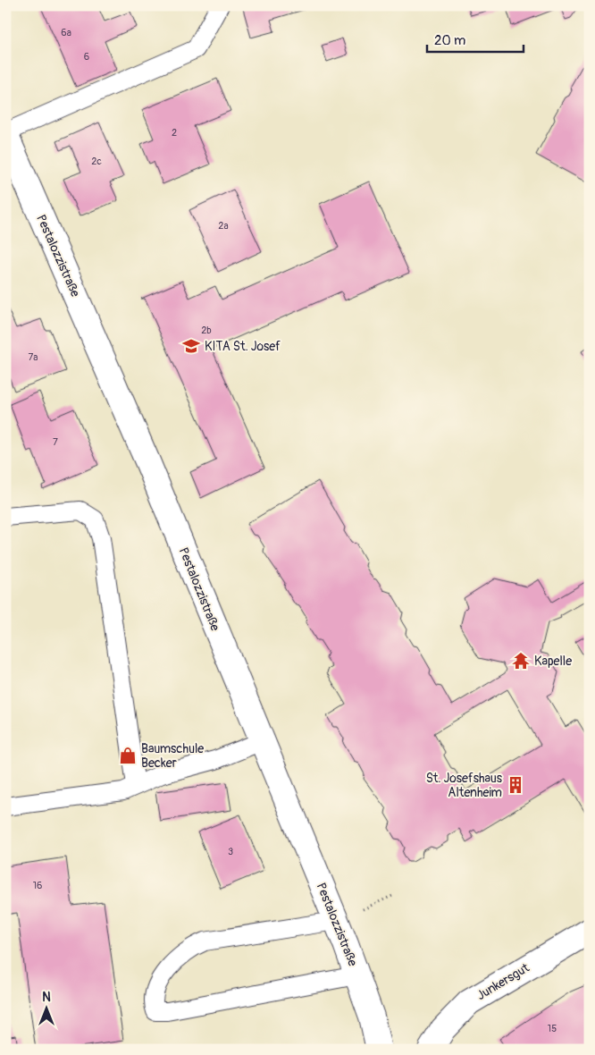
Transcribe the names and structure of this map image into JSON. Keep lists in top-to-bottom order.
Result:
{
  "streets": {
    "street": ["Pestalozzistraße", "Junkersgut"]
  },
  "places": {
    "school or university": ["KITA St. Josef"],
    "temple": ["Kapelle"],
    "shop": ["Baumschule Becker"],
    "building": ["St. Josefshaus Altenheim"]
  },
  "house_numbers": [
    "6a",
    "6",
    "2",
    "2c",
    "2a",
    "2b",
    "7a",
    "7",
    "3",
    "16",
    "15"
  ],
  "scale_bar": "20 m",
  "north": "top"
}
